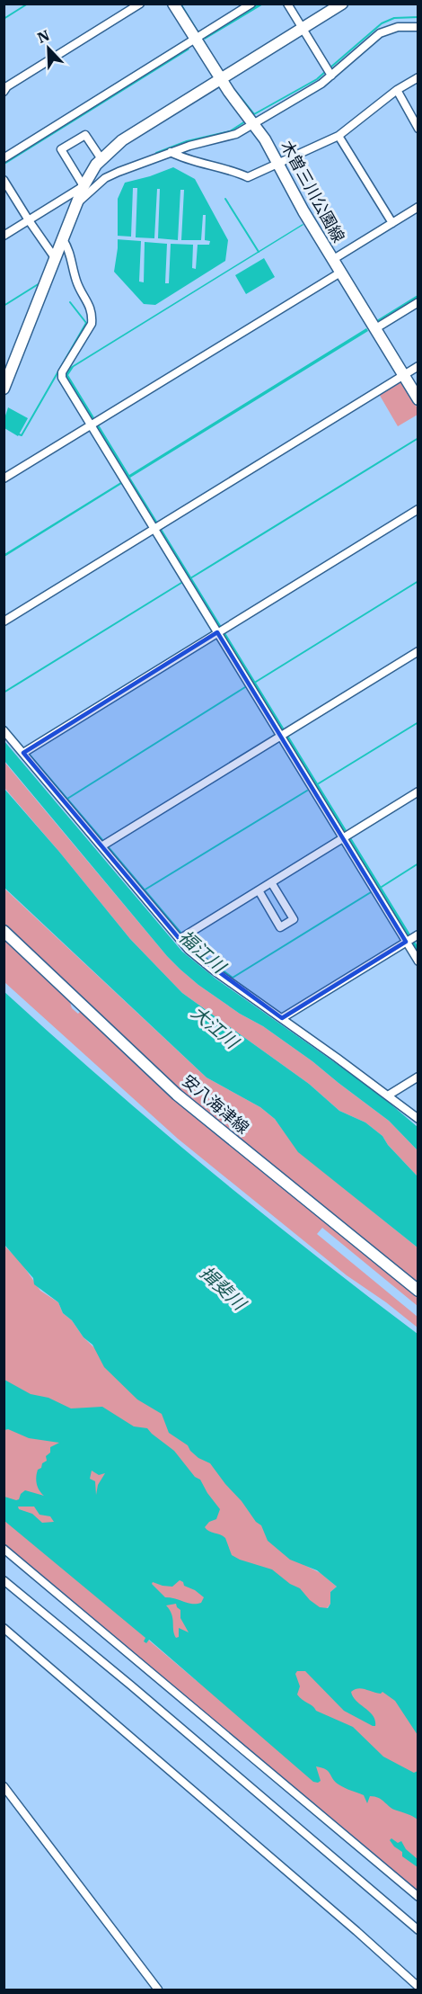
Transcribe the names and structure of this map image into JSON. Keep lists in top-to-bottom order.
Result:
{
  "streets": {
    "main road": ["木曽三川公園線", "安八海津線"]
  },
  "water": ["福江川", "大江川", "揖斐川"],
  "north": "top left"
}
